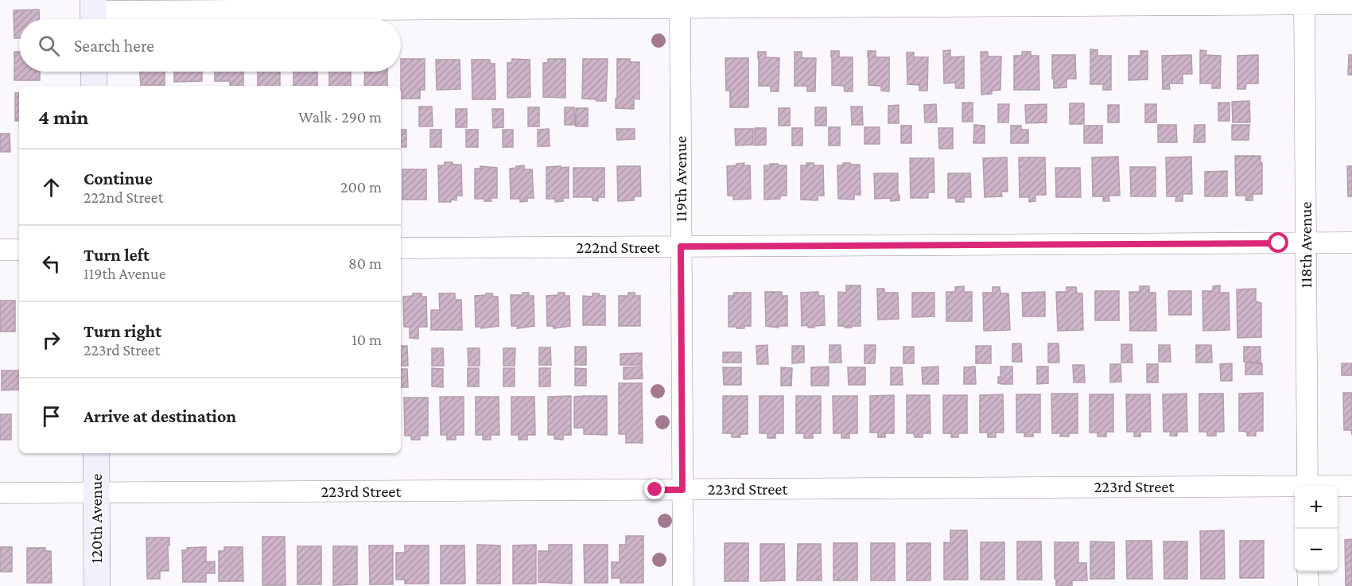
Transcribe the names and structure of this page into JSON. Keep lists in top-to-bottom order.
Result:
{
  "streets": {
    "street": [
      "119th Avenue",
      "118th Avenue",
      "222nd Street",
      "223rd Street",
      "120th Avenue"
    ]
  },
  "crossings": [
    ["119th Avenue", "222nd Street"],
    ["119th Avenue", "223rd Street"],
    ["118th Avenue", "222nd Street"],
    ["223rd Street", "120th Avenue"]
  ],
  "page": {
    "search": "Search here",
    "heading": ["4 min", "Walk · 290 m"],
    "list": [
      ["Continue", "222nd Street", "200 m"],
      ["Turn left", "119th Avenue", "80 m"],
      ["Turn right", "223rd Street", "10 m"],
      "Arrive at destination"
    ],
    "map_buttons": ["+", "−"]
  }
}
